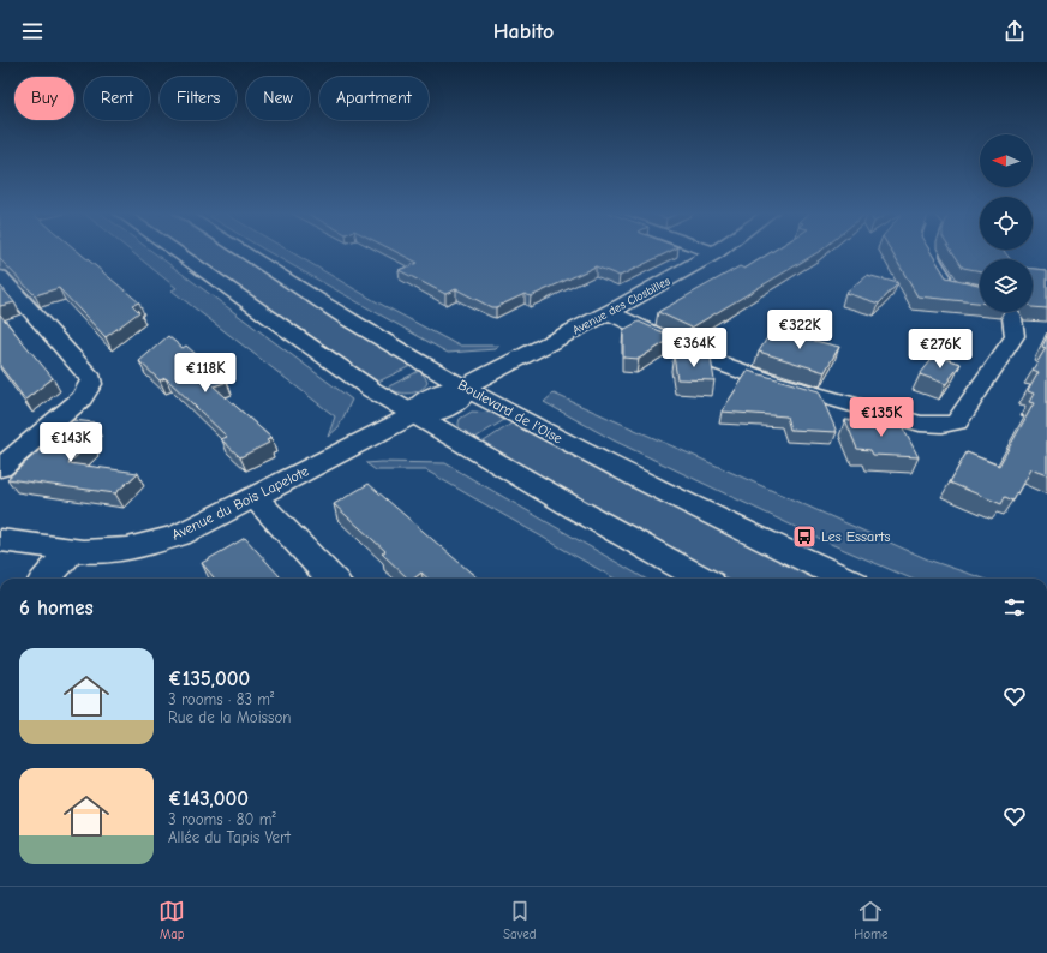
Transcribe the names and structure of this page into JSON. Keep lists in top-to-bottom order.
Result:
{
  "streets": {
    "street": ["Avenue des Closbilles", "Boulevard de l'Oise", "Avenue du Bois Lapelote"]
  },
  "crossings": [
    ["Avenue des Closbilles", "Boulevard de l'Oise"],
    ["Avenue des Closbilles", "Avenue du Bois Lapelote"]
  ],
  "places": {
    "bus stop": ["Les Essarts"]
  },
  "north": "left",
  "page": {
    "header": "Habito",
    "chip": [
      "Buy",
      "Rent",
      "Filters",
      "New",
      "Apartment"
    ],
    "price": [
      "€322K",
      "€364K",
      "€276K",
      "€118K",
      "€135K",
      "€143K"
    ],
    "heading": "6 homes",
    "list": [
      {
        "name": "€135,000",
        "note": "3 rooms · 83 m² · Rue de la Moisson"
      },
      {
        "name": "€143,000",
        "note": "3 rooms · 80 m² · Allée du Tapis Vert"
      }
    ],
    "tabs": ["Map", "Saved", "Home"]
  }
}
